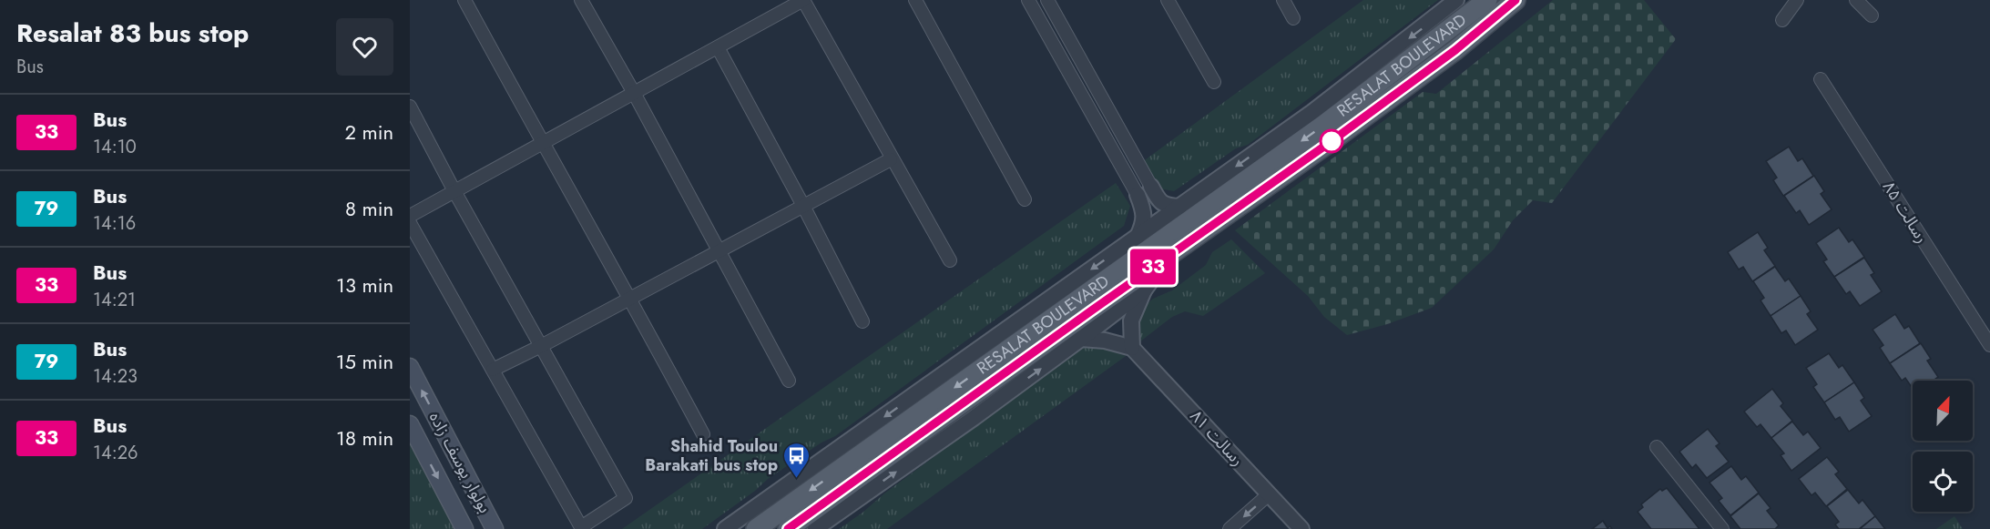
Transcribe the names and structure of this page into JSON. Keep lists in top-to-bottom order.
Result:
{
  "streets": {
    "main road": ["RESALAT BOULEVARD", "بولوار یوسف زاده"],
    "street": ["رسالت ۸۵", "رسالت ۸۱"]
  },
  "places": {
    "bus stop": ["Shahid Toulou Barakati bus stop"]
  },
  "lines": ["bus line 33"],
  "north": "top right",
  "page": {
    "heading": ["Resalat 83 bus stop", "Bus"],
    "on_map": "33",
    "list": [
      {
        "mark": "33",
        "name": "Bus",
        "note": "14:10",
        "value": "2 min"
      },
      {
        "mark": "79",
        "name": "Bus",
        "note": "14:16",
        "value": "8 min"
      },
      {
        "mark": "33",
        "name": "Bus",
        "note": "14:21",
        "value": "13 min"
      },
      {
        "mark": "79",
        "name": "Bus",
        "note": "14:23",
        "value": "15 min"
      },
      {
        "mark": "33",
        "name": "Bus",
        "note": "14:26",
        "value": "18 min"
      }
    ]
  }
}
